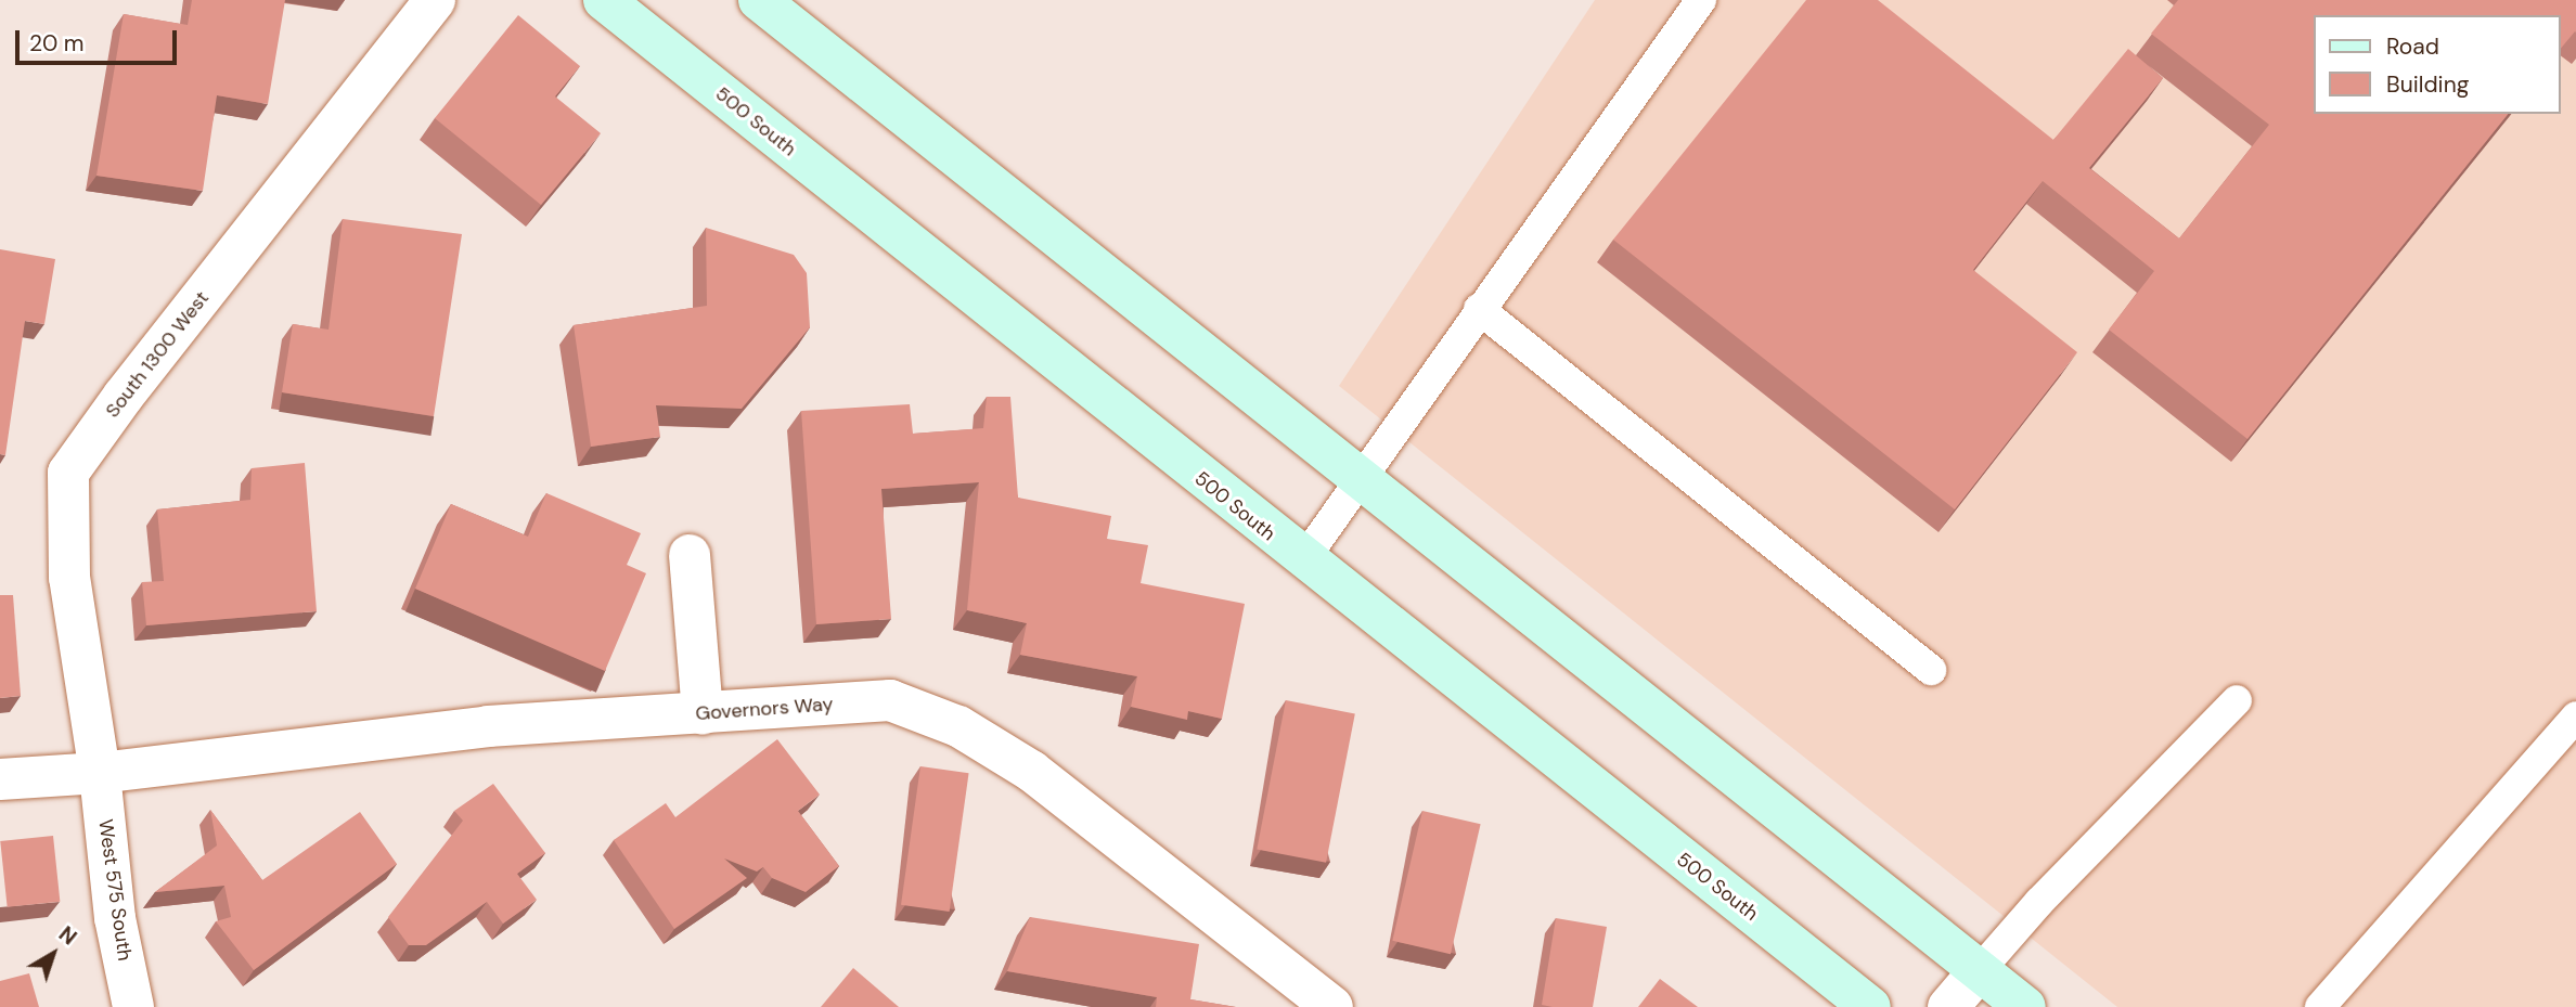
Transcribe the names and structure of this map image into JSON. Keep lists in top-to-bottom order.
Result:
{
  "streets": {
    "main road": ["500 South"],
    "street": ["South 1300 West", "Governors Way", "West 575 South"]
  },
  "crossings": [
    ["South 1300 West", "Governors Way"],
    ["South 1300 West", "West 575 South"],
    ["Governors Way", "West 575 South"]
  ],
  "legend": ["Road", "Building"],
  "scale_bar": "20 m",
  "north": "top right"
}
